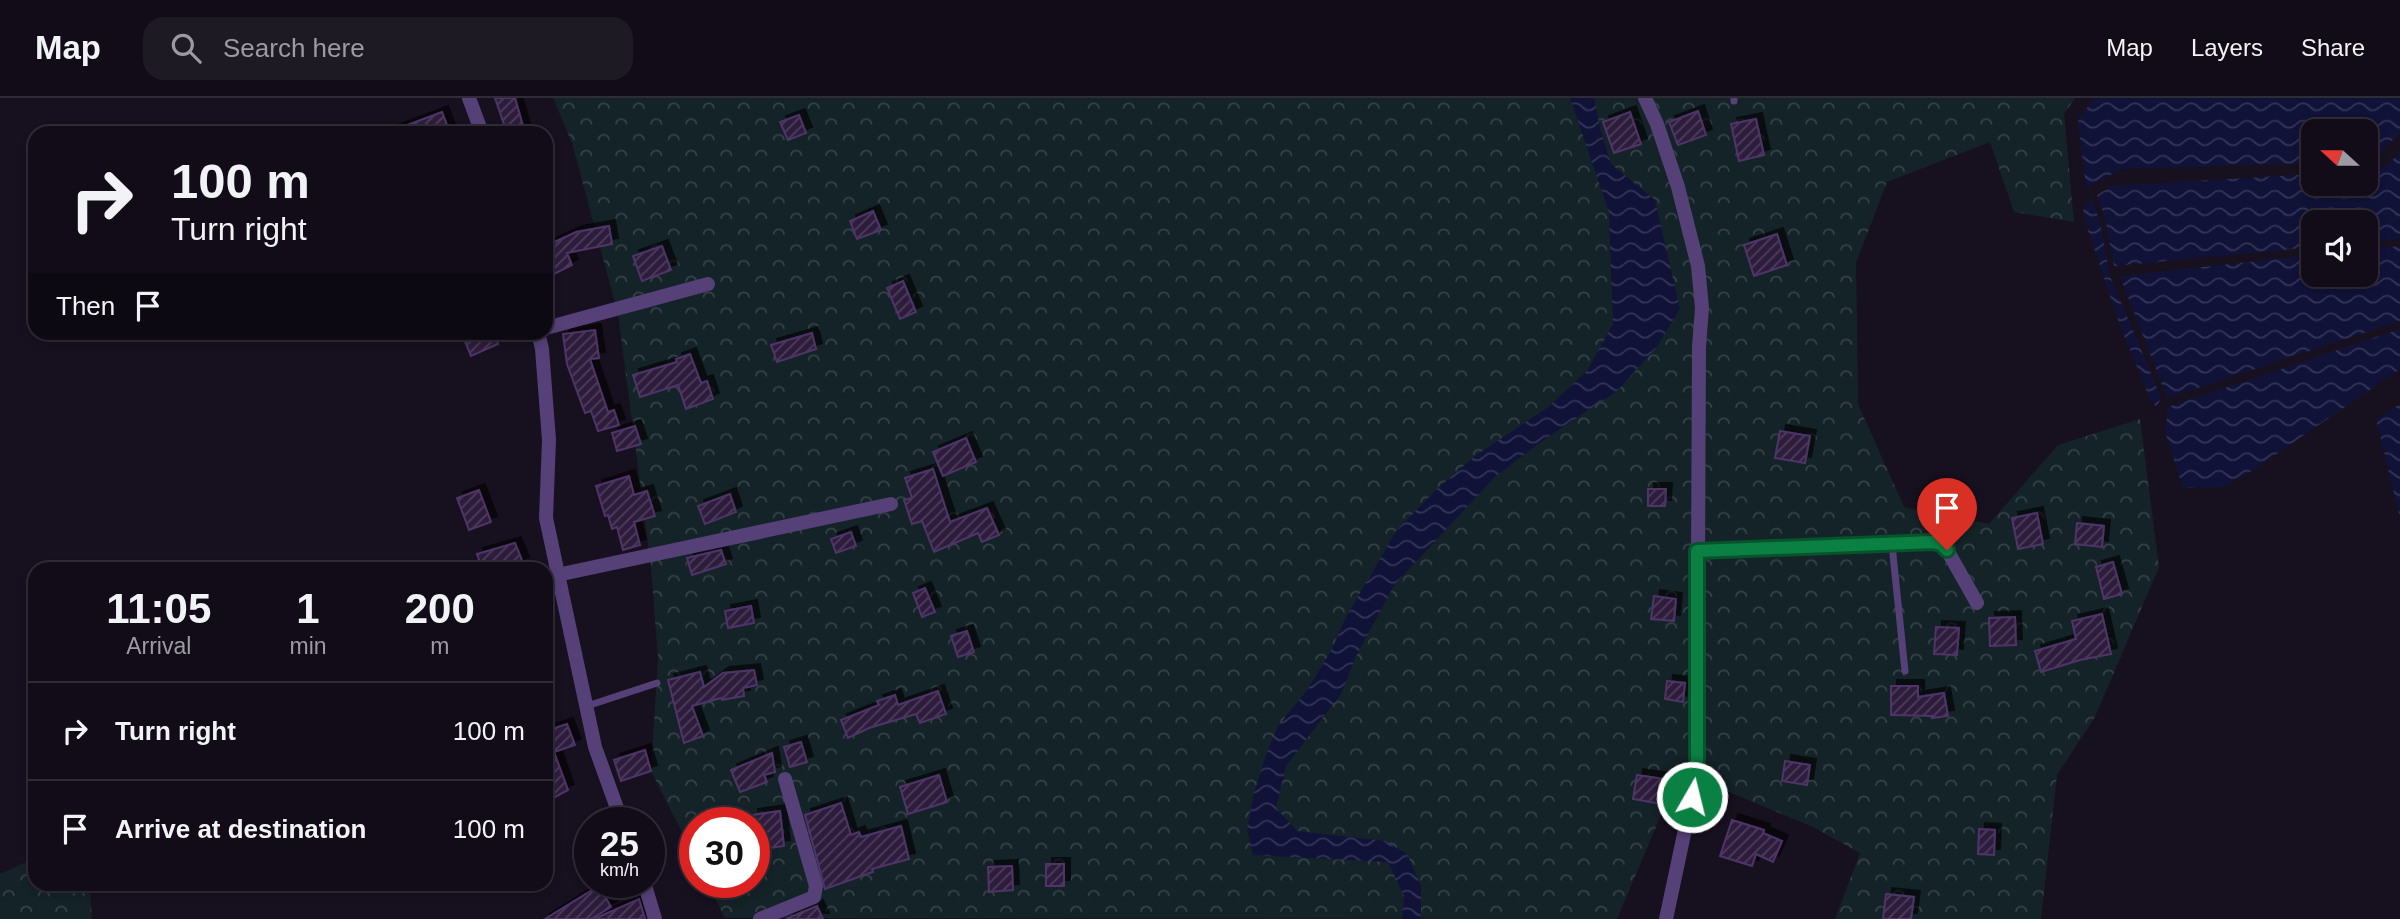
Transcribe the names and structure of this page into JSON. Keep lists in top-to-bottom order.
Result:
{
  "north": "left",
  "page": {
    "header": "Map",
    "search": "Search here",
    "nav": ["Map", "Layers", "Share"],
    "turn": ["100 m", "Turn right"],
    "then": "Then",
    "eta": [
      "11:05",
      "Arrival",
      "1",
      "min",
      "200",
      "m"
    ],
    "list": [
      {
        "name": "Turn right",
        "value": "100 m"
      },
      {
        "name": "Arrive at destination",
        "value": "100 m"
      }
    ],
    "speed": "25 km/h",
    "limit": "30"
  }
}
